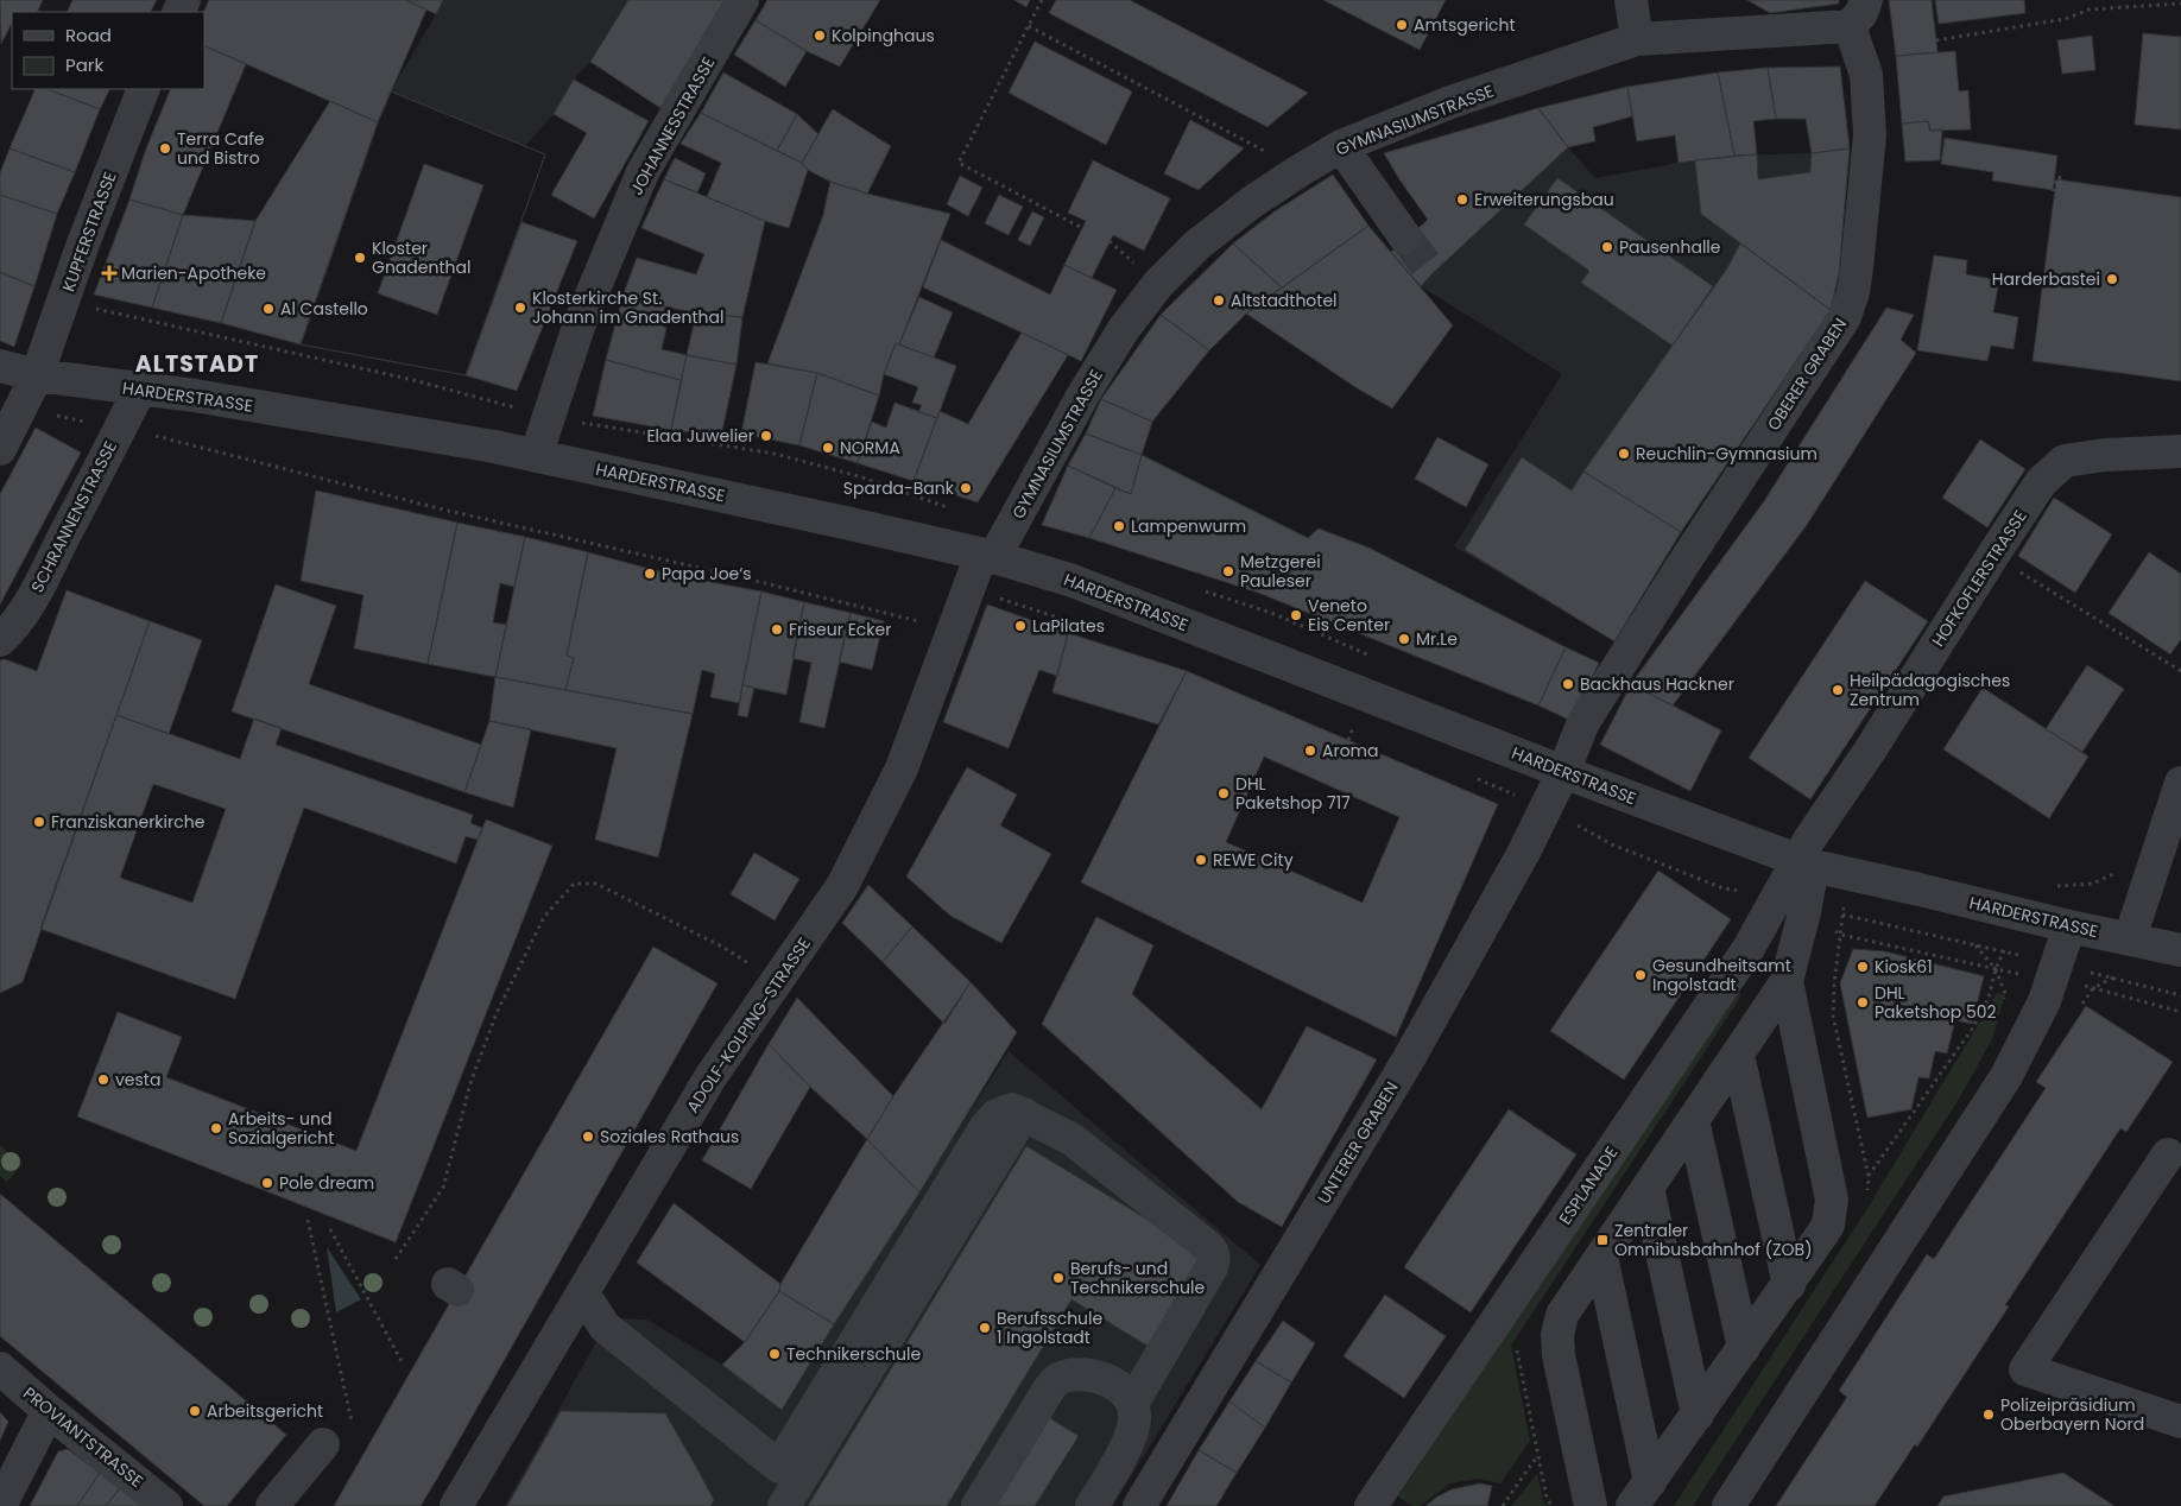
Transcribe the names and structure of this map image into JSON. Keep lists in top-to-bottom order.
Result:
{
  "streets": {
    "street": [
      "GYMNASIUMSTRASSE",
      "JOHANNESSTRASSE",
      "KUPFERSTRASSE",
      "OBERER GRABEN",
      "HARDERSTRASSE",
      "SCHRANNENSTRASSE",
      "HOFKOFLERSTRASSE",
      "ADOLF-KOLPING-STRASSE",
      "UNTERER GRABEN",
      "ESPLANADE",
      "PROVIANTSTRASSE"
    ]
  },
  "crossings": [
    ["GYMNASIUMSTRASSE", "OBERER GRABEN"],
    ["GYMNASIUMSTRASSE", "HARDERSTRASSE"],
    ["GYMNASIUMSTRASSE", "ADOLF-KOLPING-STRASSE"],
    ["JOHANNESSTRASSE", "HARDERSTRASSE"],
    ["KUPFERSTRASSE", "HARDERSTRASSE"],
    ["OBERER GRABEN", "HARDERSTRASSE"],
    ["OBERER GRABEN", "UNTERER GRABEN"],
    ["HARDERSTRASSE", "SCHRANNENSTRASSE"],
    ["HARDERSTRASSE", "HOFKOFLERSTRASSE"],
    ["HARDERSTRASSE", "ADOLF-KOLPING-STRASSE"],
    ["HARDERSTRASSE", "UNTERER GRABEN"],
    ["HARDERSTRASSE", "ESPLANADE"],
    ["HOFKOFLERSTRASSE", "ESPLANADE"]
  ],
  "districts": ["ALTSTADT"],
  "places": {
    "other": [
      "Amtsgericht",
      "Kolpinghaus",
      "Terra Cafe und Bistro",
      "Erweiterungsbau",
      "Pausenhalle",
      "Kloster Gnadenthal",
      "Harderbastei",
      "Altstadthotel",
      "Klosterkirche St. Johann im Gnadenthal",
      "Al Castello",
      "Elaa Juwelier",
      "NORMA",
      "Reuchlin-Gymnasium",
      "Sparda-Bank",
      "Lampenwurm",
      "Metzgerei Pauleser",
      "Papa Joe‘s",
      "Veneto Eis Center",
      "LaPilates",
      "Friseur Ecker",
      "Mr.Le",
      "Backhaus Hackner",
      "Heilpädagogisches Zentrum",
      "Aroma",
      "DHL Paketshop 717",
      "Franziskanerkirche",
      "REWE City",
      "Kiosk61",
      "Gesundheitsamt Ingolstadt",
      "DHL Paketshop 502",
      "vesta",
      "Arbeits- und Sozialgericht",
      "Soziales Rathaus",
      "Pole dream",
      "Berufs- und Technikerschule",
      "Berufsschule 1 Ingolstadt",
      "Technikerschule",
      "Arbeitsgericht",
      "Polizeipräsidium Oberbayern Nord"
    ],
    "health": ["Marien-Apotheke"],
    "transit": ["Zentraler Omnibusbahnhof (ZOB)"]
  },
  "legend": ["Road", "Park"]
}
